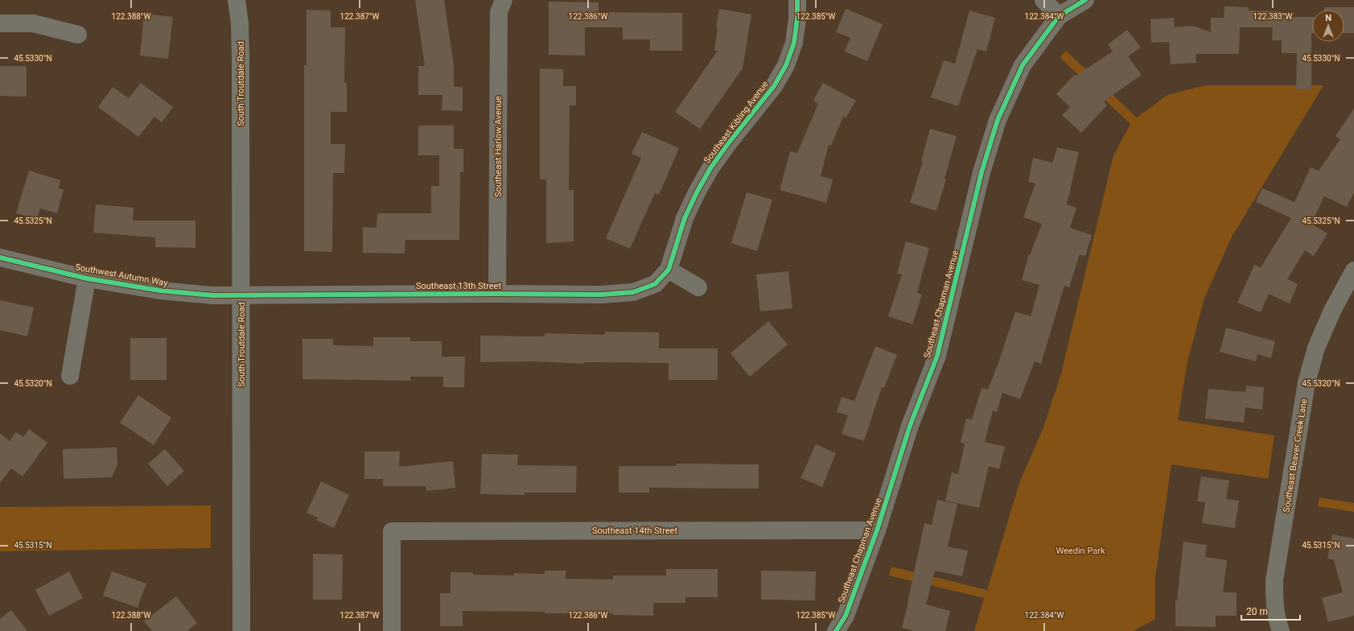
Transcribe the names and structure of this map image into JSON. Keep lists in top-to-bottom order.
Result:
{
  "streets": {
    "main road": ["South Troutdale Road"],
    "street": [
      "Southeast Kibling Avenue",
      "Southeast Harlow Avenue",
      "Southwest Autumn Way",
      "Southeast 13th Street",
      "Southeast Chapman Avenue",
      "Southeast Beaver Creek Lane",
      "Southeast 14th Street"
    ]
  },
  "crossings": [
    ["South Troutdale Road", "Southwest Autumn Way"],
    ["South Troutdale Road", "Southeast 13th Street"],
    ["Southeast Kibling Avenue", "Southeast 13th Street"],
    ["Southeast Harlow Avenue", "Southeast 13th Street"],
    ["Southwest Autumn Way", "Southeast 13th Street"],
    ["Southeast Chapman Avenue", "Southeast 14th Street"]
  ],
  "parks": ["Weedin Park"],
  "scale_bar": "20 m",
  "north": "top",
  "coordinates": [
    "122.388°W",
    "122.387°W",
    "122.386°W",
    "122.385°W",
    "122.384°W",
    "122.383°W",
    "45.5330°N",
    "45.5325°N",
    "45.5320°N",
    "45.5315°N"
  ]
}
